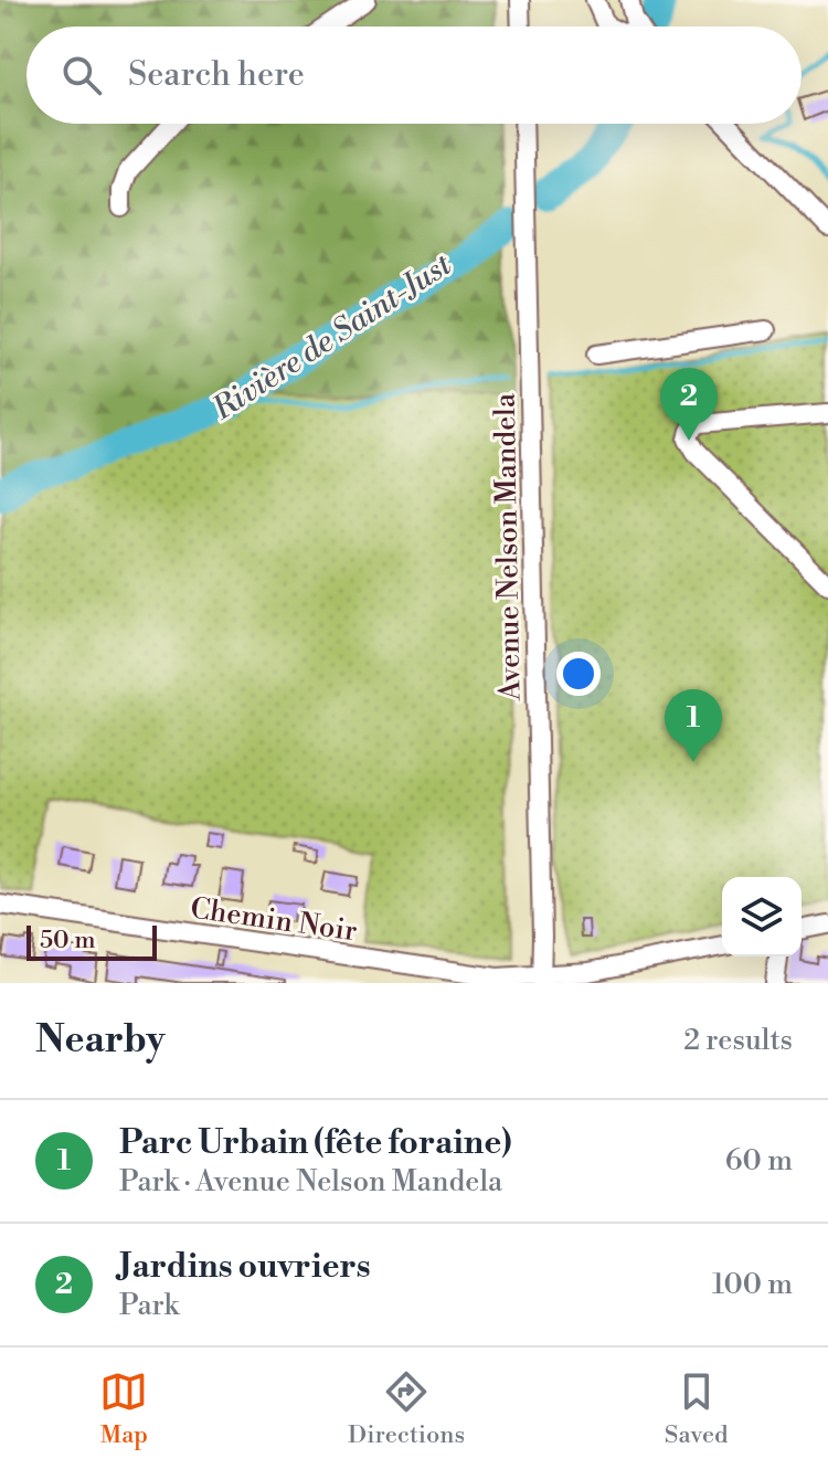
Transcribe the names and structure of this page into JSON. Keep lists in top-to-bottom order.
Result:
{
  "streets": {
    "street": ["Avenue Nelson Mandela", "Chemin Noir"]
  },
  "crossings": [
    ["Avenue Nelson Mandela", "Chemin Noir"]
  ],
  "water": ["Rivière de Saint-Just"],
  "scale_bar": "50 m",
  "page": {
    "search": "Search here",
    "pins": ["2", "1"],
    "scale": "50 m",
    "heading": ["Nearby", "2 results"],
    "list": [
      {
        "mark": "1",
        "name": "Parc Urbain (fête foraine)",
        "note": "Park · Avenue Nelson Mandela",
        "value": "60 m"
      },
      {
        "mark": "2",
        "name": "Jardins ouvriers",
        "note": "Park",
        "value": "100 m"
      }
    ],
    "nav": ["Map", "Directions", "Saved"]
  }
}
